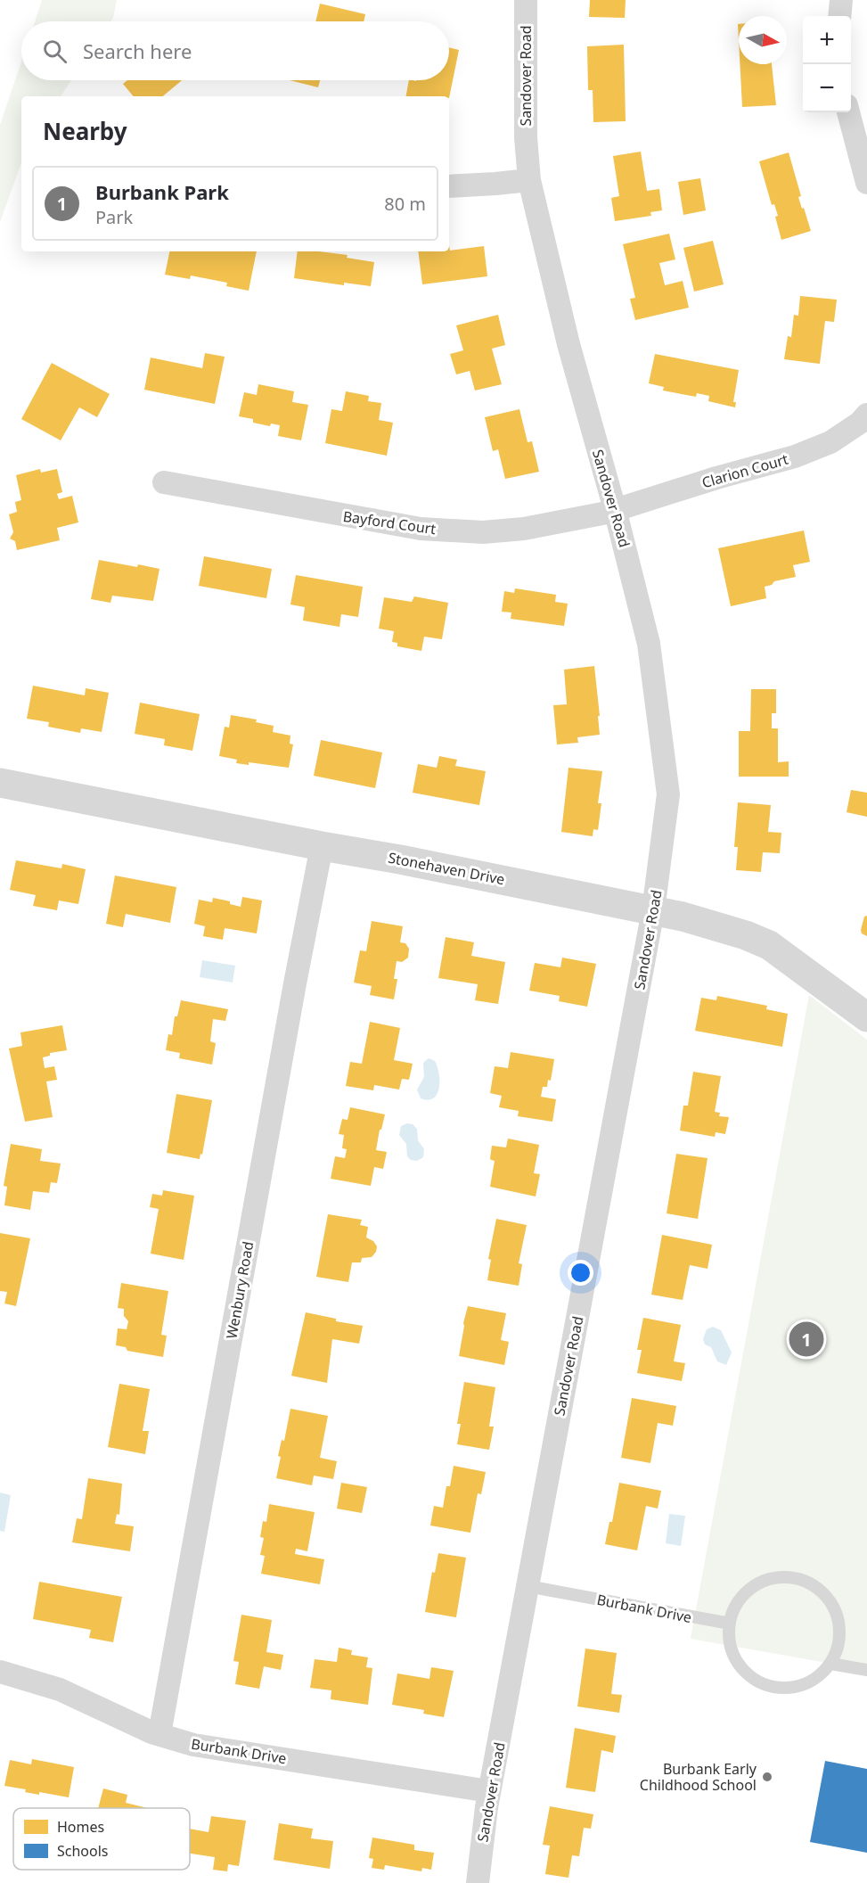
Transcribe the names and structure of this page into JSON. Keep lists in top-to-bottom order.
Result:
{
  "streets": {
    "street": [
      "Sandover Road",
      "Clarion Court",
      "Bayford Court",
      "Stonehaven Drive",
      "Wenbury Road",
      "Burbank Drive"
    ]
  },
  "crossings": [
    ["Sandover Road", "Clarion Court"],
    ["Sandover Road", "Bayford Court"],
    ["Sandover Road", "Stonehaven Drive"],
    ["Sandover Road", "Burbank Drive"],
    ["Clarion Court", "Bayford Court"],
    ["Stonehaven Drive", "Wenbury Road"],
    ["Wenbury Road", "Burbank Drive"]
  ],
  "places": ["Burbank Early Childhood School"],
  "legend": ["Homes", "Schools"],
  "north": "right",
  "page": {
    "map_buttons": ["+", "−"],
    "search": "Search here",
    "heading": "Nearby",
    "list": [
      {
        "mark": "1",
        "name": "Burbank Park",
        "note": "Park",
        "value": "80 m"
      }
    ],
    "pins": "1"
  }
}
